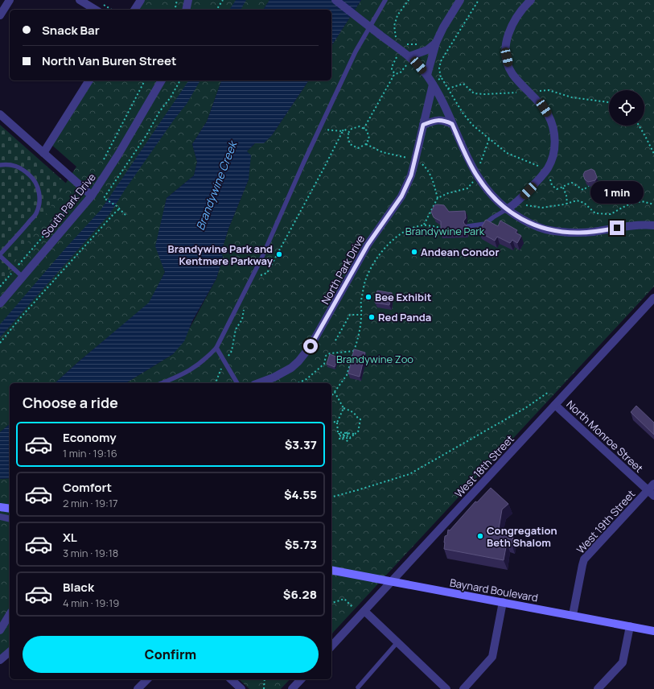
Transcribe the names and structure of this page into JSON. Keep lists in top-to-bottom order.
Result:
{
  "streets": {
    "main road": ["Baynard Boulevard"],
    "street": [
      "South Park Drive",
      "North Park Drive",
      "North Monroe Street",
      "West 18th Street",
      "West 19th Street"
    ]
  },
  "crossings": [
    ["North Monroe Street", "West 18th Street"],
    ["North Monroe Street", "West 19th Street"],
    ["West 18th Street", "Baynard Boulevard"],
    ["West 19th Street", "Baynard Boulevard"]
  ],
  "water": ["Brandywine Creek"],
  "parks": ["Brandywine Park", "Brandywine Zoo"],
  "places": [
    "Andean Condor",
    "Brandywine Park and Kentmere Parkway",
    "Bee Exhibit",
    "Red Panda",
    "Congregation Beth Shalom"
  ],
  "page": {
    "banner": ["Snack Bar", "North Van Buren Street"],
    "bubble": "1 min",
    "heading": "Choose a ride",
    "list": [
      {
        "name": "Economy",
        "note": "1 min · 19:16",
        "value": "$3.37"
      },
      {
        "name": "Comfort",
        "note": "2 min · 19:17",
        "value": "$4.55"
      },
      {
        "name": "XL",
        "note": "3 min · 19:18",
        "value": "$5.73"
      },
      {
        "name": "Black",
        "note": "4 min · 19:19",
        "value": "$6.28"
      }
    ],
    "buttons": "Confirm"
  }
}
